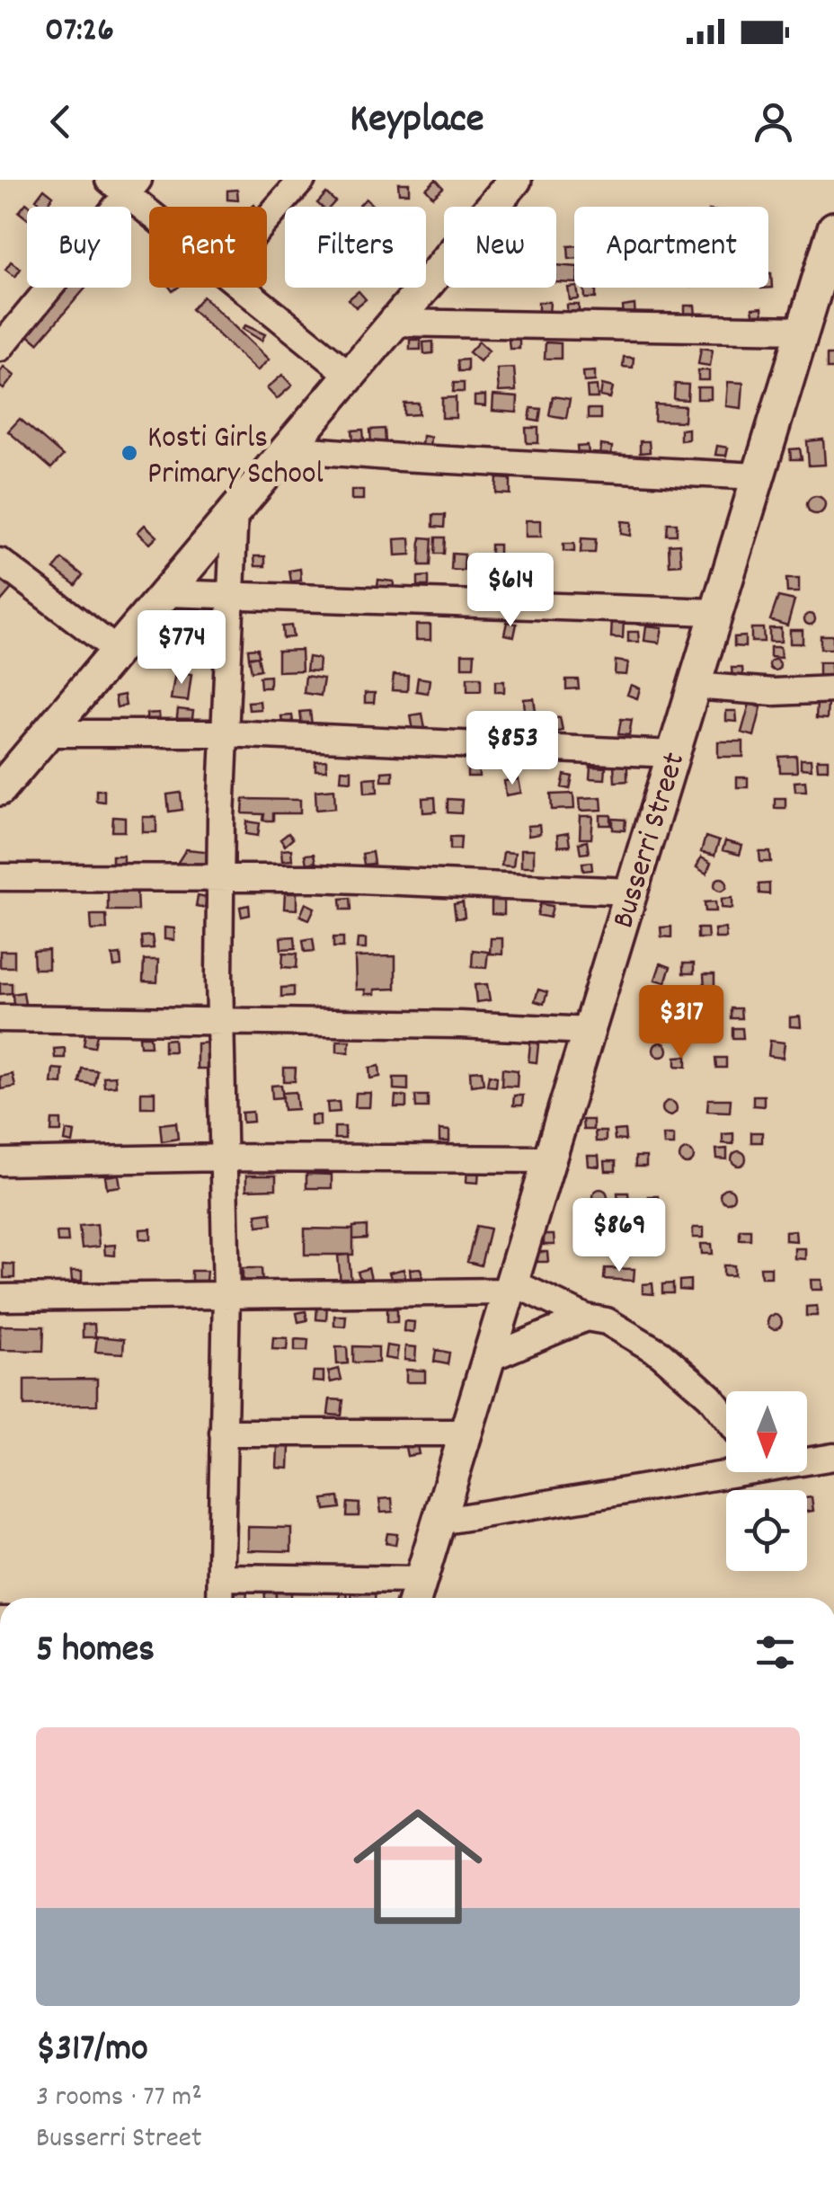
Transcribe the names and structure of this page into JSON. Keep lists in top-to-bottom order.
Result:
{
  "streets": {
    "main road": ["Busserri Street"]
  },
  "places": ["Kosti Girls Primary School"],
  "north": "bottom",
  "page": {
    "status": "07:26",
    "header": "Keyplace",
    "chip": [
      "Buy",
      "Rent",
      "Filters",
      "New",
      "Apartment"
    ],
    "price": [
      "$614",
      "$774",
      "$853",
      "$317",
      "$869"
    ],
    "heading": "5 homes",
    "list": [
      {
        "name": "$317/mo",
        "note": "3 rooms · 77 m² · Busserri Street"
      }
    ]
  }
}
